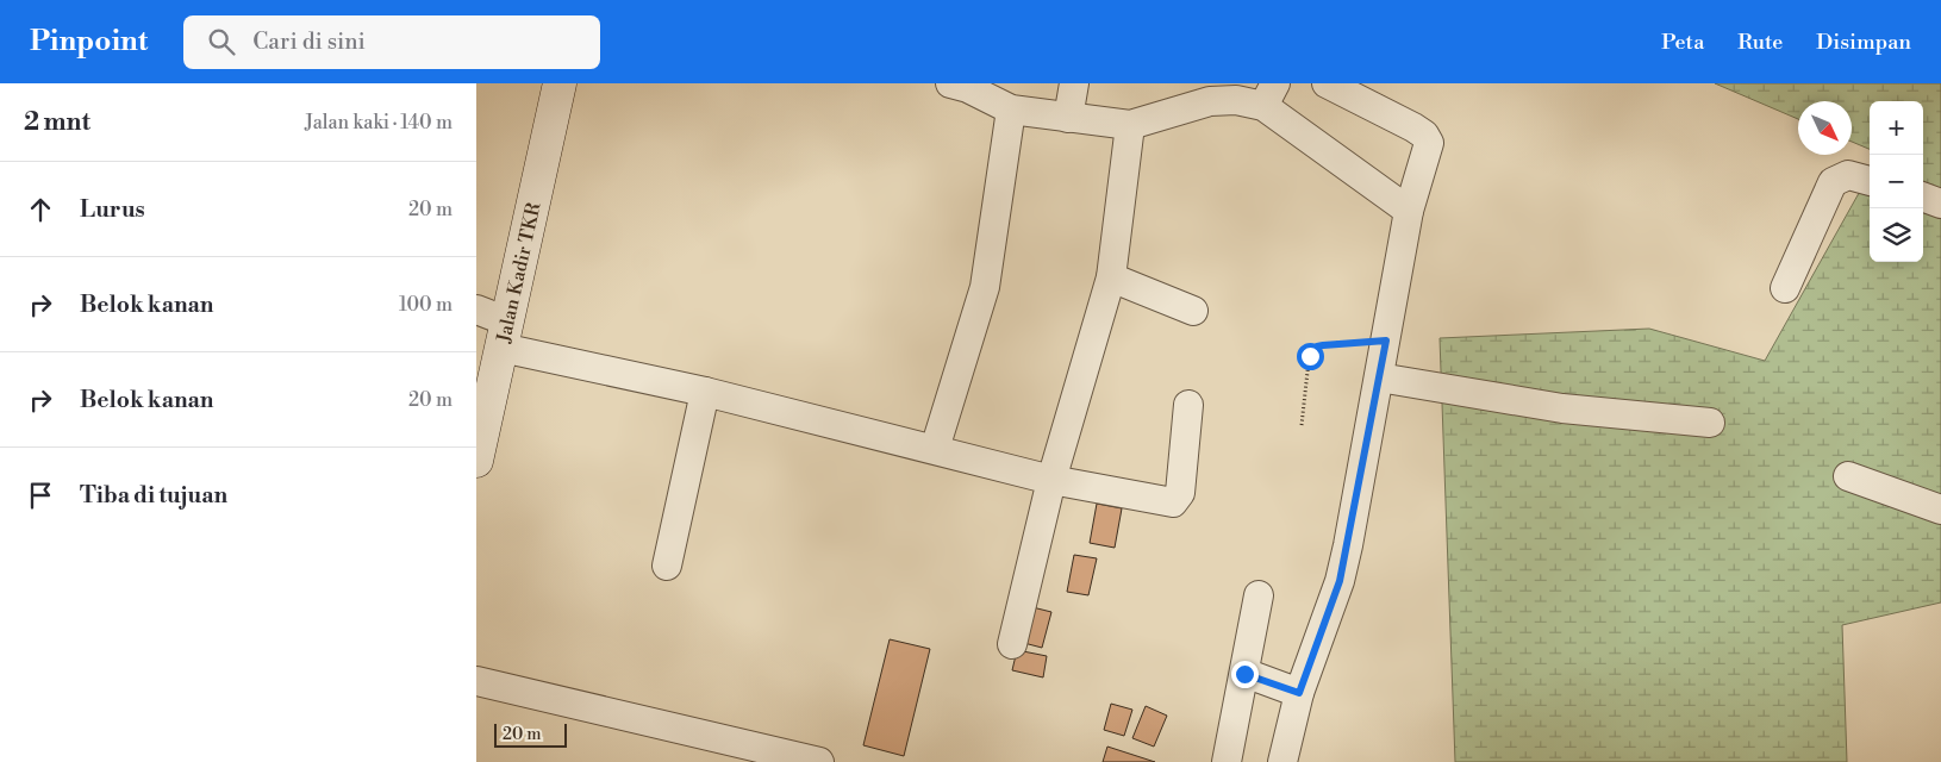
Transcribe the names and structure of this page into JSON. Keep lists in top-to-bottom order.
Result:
{
  "streets": {
    "street": ["Jalan Kadir TKR"]
  },
  "scale_bar": "20 m",
  "north": "bottom right",
  "page": {
    "header": "Pinpoint",
    "search": "Cari di sini",
    "nav": ["Peta", "Rute", "Disimpan"],
    "heading": ["2 mnt", "Jalan kaki · 140 m"],
    "map_buttons": ["+", "−"],
    "list": [
      ["Lurus", "20 m"],
      ["Belok kanan", "100 m"],
      ["Belok kanan", "20 m"],
      "Tiba di tujuan"
    ],
    "scale": "20 m"
  }
}
